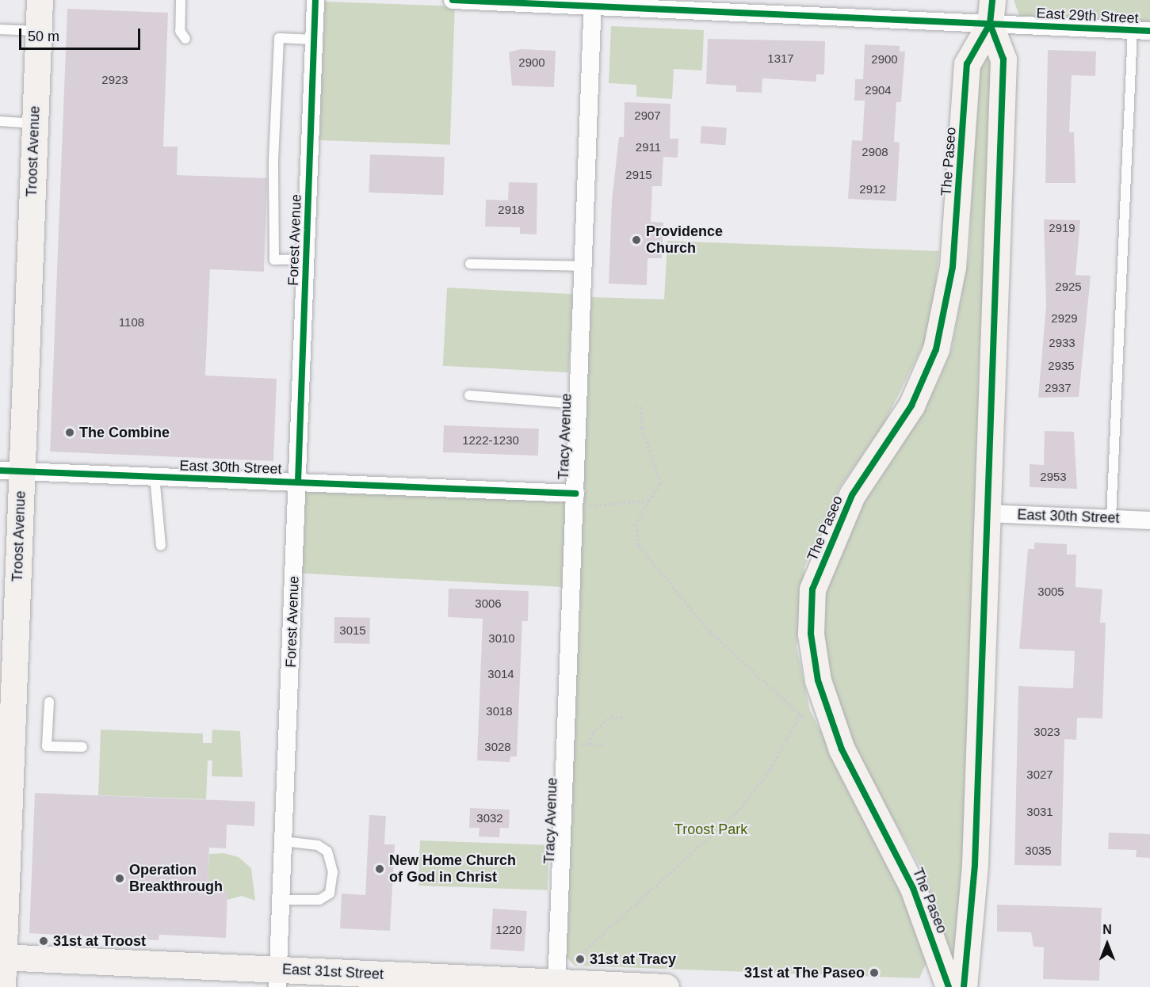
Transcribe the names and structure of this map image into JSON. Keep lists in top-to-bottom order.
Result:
{
  "streets": {
    "main road": ["Troost Avenue", "The Paseo", "East 31st Street"],
    "street": [
      "East 29th Street",
      "Forest Avenue",
      "Tracy Avenue",
      "East 30th Street"
    ]
  },
  "crossings": [
    ["East 29th Street", "The Paseo"],
    ["East 29th Street", "Tracy Avenue"],
    ["Troost Avenue", "East 30th Street"],
    ["Troost Avenue", "East 31st Street"],
    ["The Paseo", "East 30th Street"],
    ["Forest Avenue", "East 30th Street"],
    ["Forest Avenue", "East 31st Street"],
    ["Tracy Avenue", "East 30th Street"],
    ["Tracy Avenue", "East 31st Street"]
  ],
  "parks": ["Troost Park"],
  "places": [
    "Providence Church",
    "The Combine",
    "New Home Church of God in Christ",
    "Operation Breakthrough",
    "31st at Troost",
    "31st at Tracy",
    "31st at The Paseo"
  ],
  "house_numbers": [
    "1317",
    "2900",
    "2900",
    "2923",
    "2904",
    "2907",
    "2911",
    "2908",
    "2915",
    "2912",
    "2918",
    "2919",
    "2925",
    "2929",
    "1108",
    "2933",
    "2935",
    "2937",
    "1222-1230",
    "2953",
    "3005",
    "3006",
    "3015",
    "3010",
    "3014",
    "3018",
    "3023",
    "3028",
    "3027",
    "3031",
    "3032",
    "3035",
    "1220"
  ],
  "scale_bar": "50 m",
  "north": "top"
}
